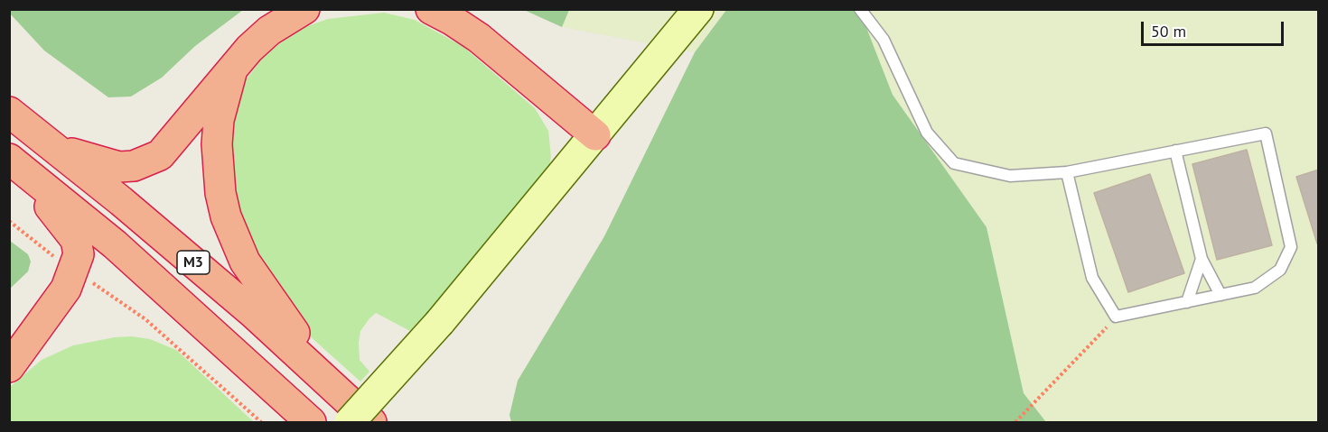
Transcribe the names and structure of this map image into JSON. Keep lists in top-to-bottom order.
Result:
{
  "streets": {
    "highway": ["М3"]
  },
  "scale_bar": "50 m"
}
